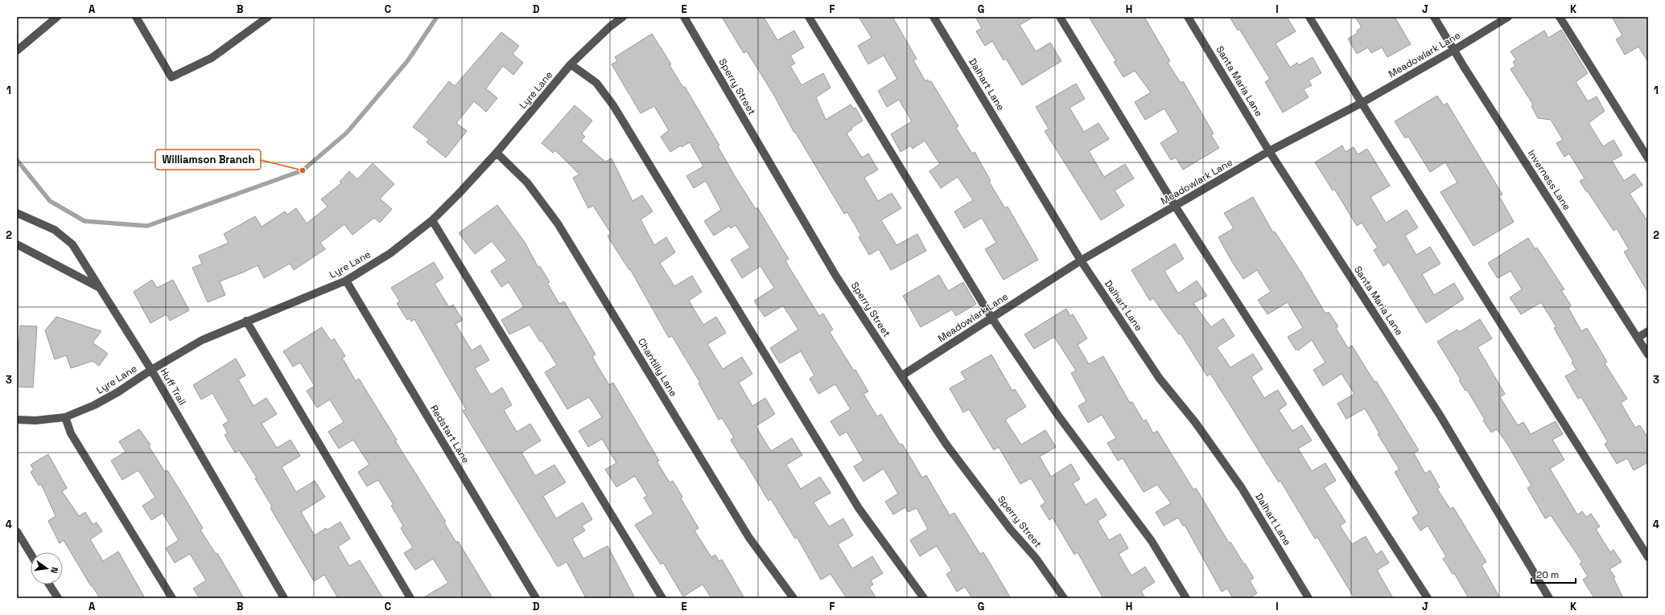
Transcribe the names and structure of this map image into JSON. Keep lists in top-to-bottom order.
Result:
{
  "streets": {
    "street": [
      "Meadowlark Lane",
      "Santa Maria Lane",
      "Dalhart Lane",
      "Sperry Street",
      "Lyre Lane",
      "Inverness Lane",
      "Chantilly Lane",
      "Huff Trail",
      "Redstart Lane"
    ]
  },
  "crossings": [
    ["Meadowlark Lane", "Santa Maria Lane"],
    ["Meadowlark Lane", "Dalhart Lane"],
    ["Meadowlark Lane", "Sperry Street"],
    ["Meadowlark Lane", "Inverness Lane"],
    ["Lyre Lane", "Chantilly Lane"],
    ["Lyre Lane", "Huff Trail"],
    ["Lyre Lane", "Redstart Lane"]
  ],
  "places": ["Williamson Branch"],
  "scale_bar": "20 m",
  "north": "right",
  "grid": {
    "columns": [
      "A",
      "B",
      "C",
      "D",
      "E",
      "F",
      "G",
      "H",
      "I",
      "J",
      "K"
    ],
    "rows": [
      "1",
      "2",
      "3",
      "4"
    ]
  }
}
